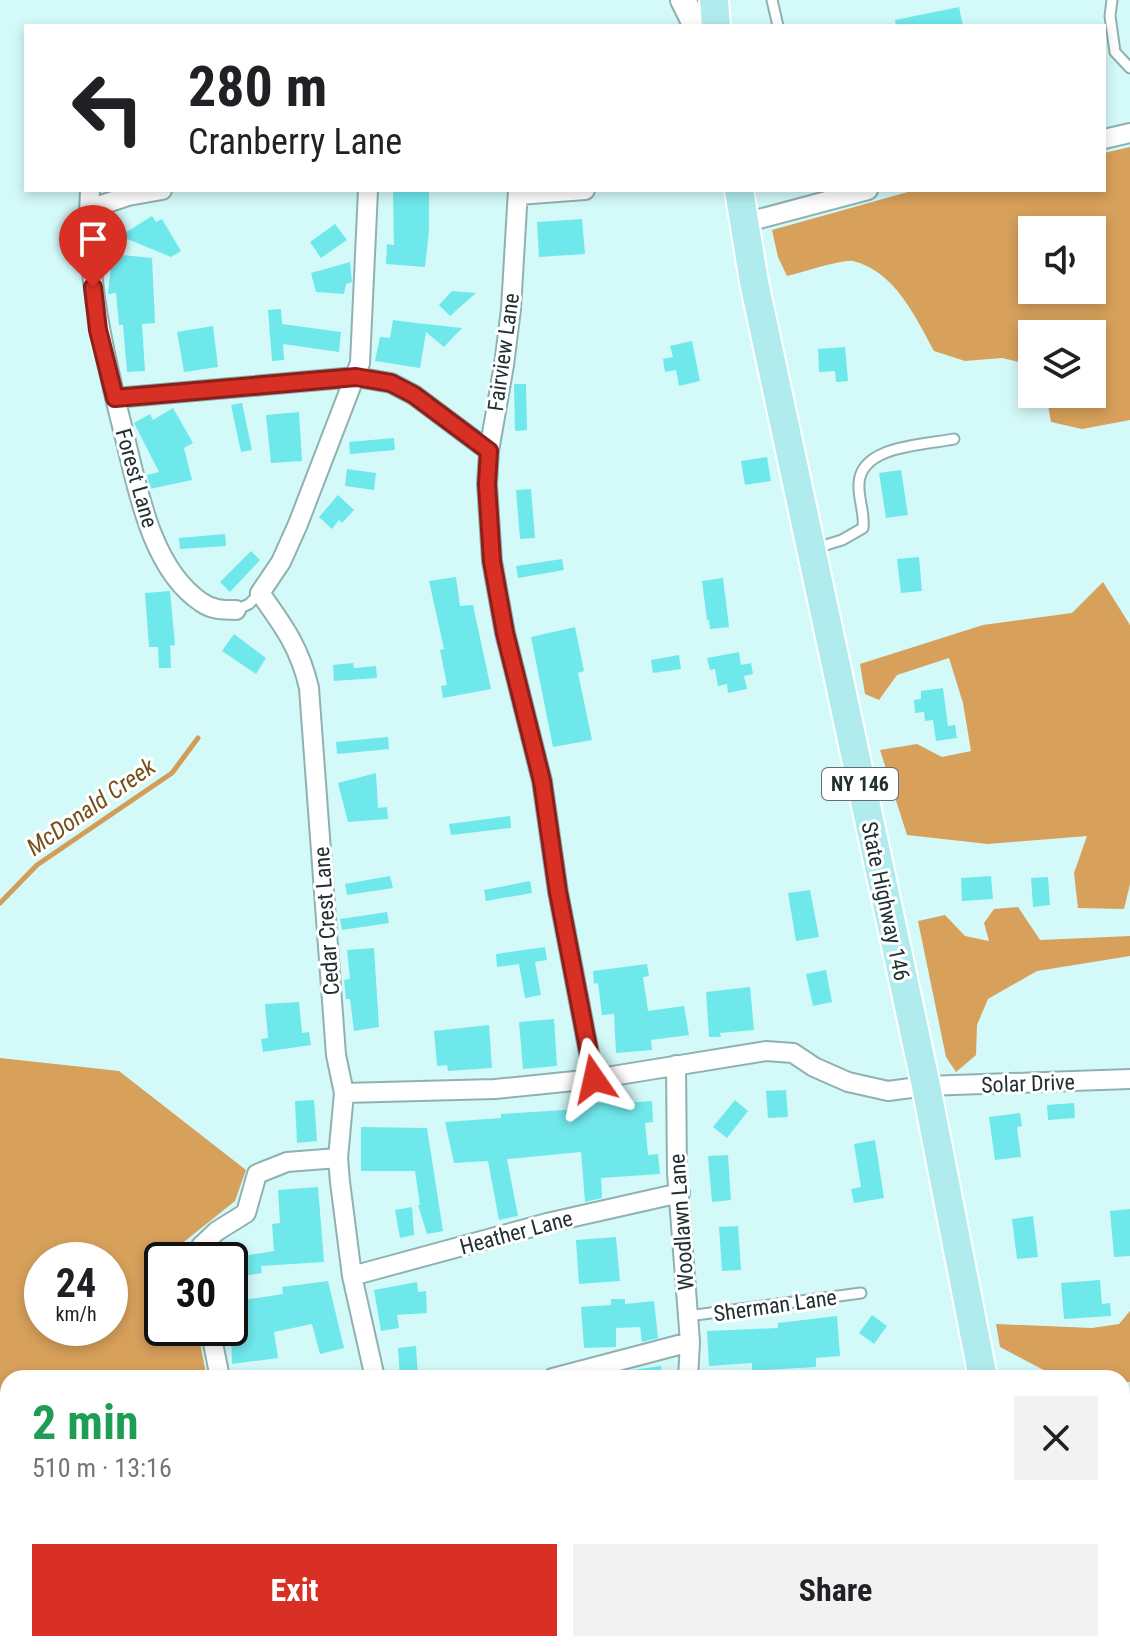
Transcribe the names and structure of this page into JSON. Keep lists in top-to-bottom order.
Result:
{
  "streets": {
    "main road": ["NY 146", "State Highway 146"],
    "street": [
      "Fairview Lane",
      "Forest Lane",
      "Cedar Crest Lane",
      "Solar Drive",
      "Woodlawn Lane",
      "Heather Lane"
    ],
    "lane": ["Sherman Lane"]
  },
  "crossings": [
    ["State Highway 146", "Solar Drive"],
    ["Woodlawn Lane", "Heather Lane"],
    ["Woodlawn Lane", "Sherman Lane"]
  ],
  "water": ["McDonald Creek"],
  "page": {
    "turn": ["280 m", "Cranberry Lane"],
    "speed": "24 km/h",
    "limit": "30",
    "heading": ["2 min", "510 m · 13:16"],
    "buttons": ["Exit", "Share"]
  }
}
